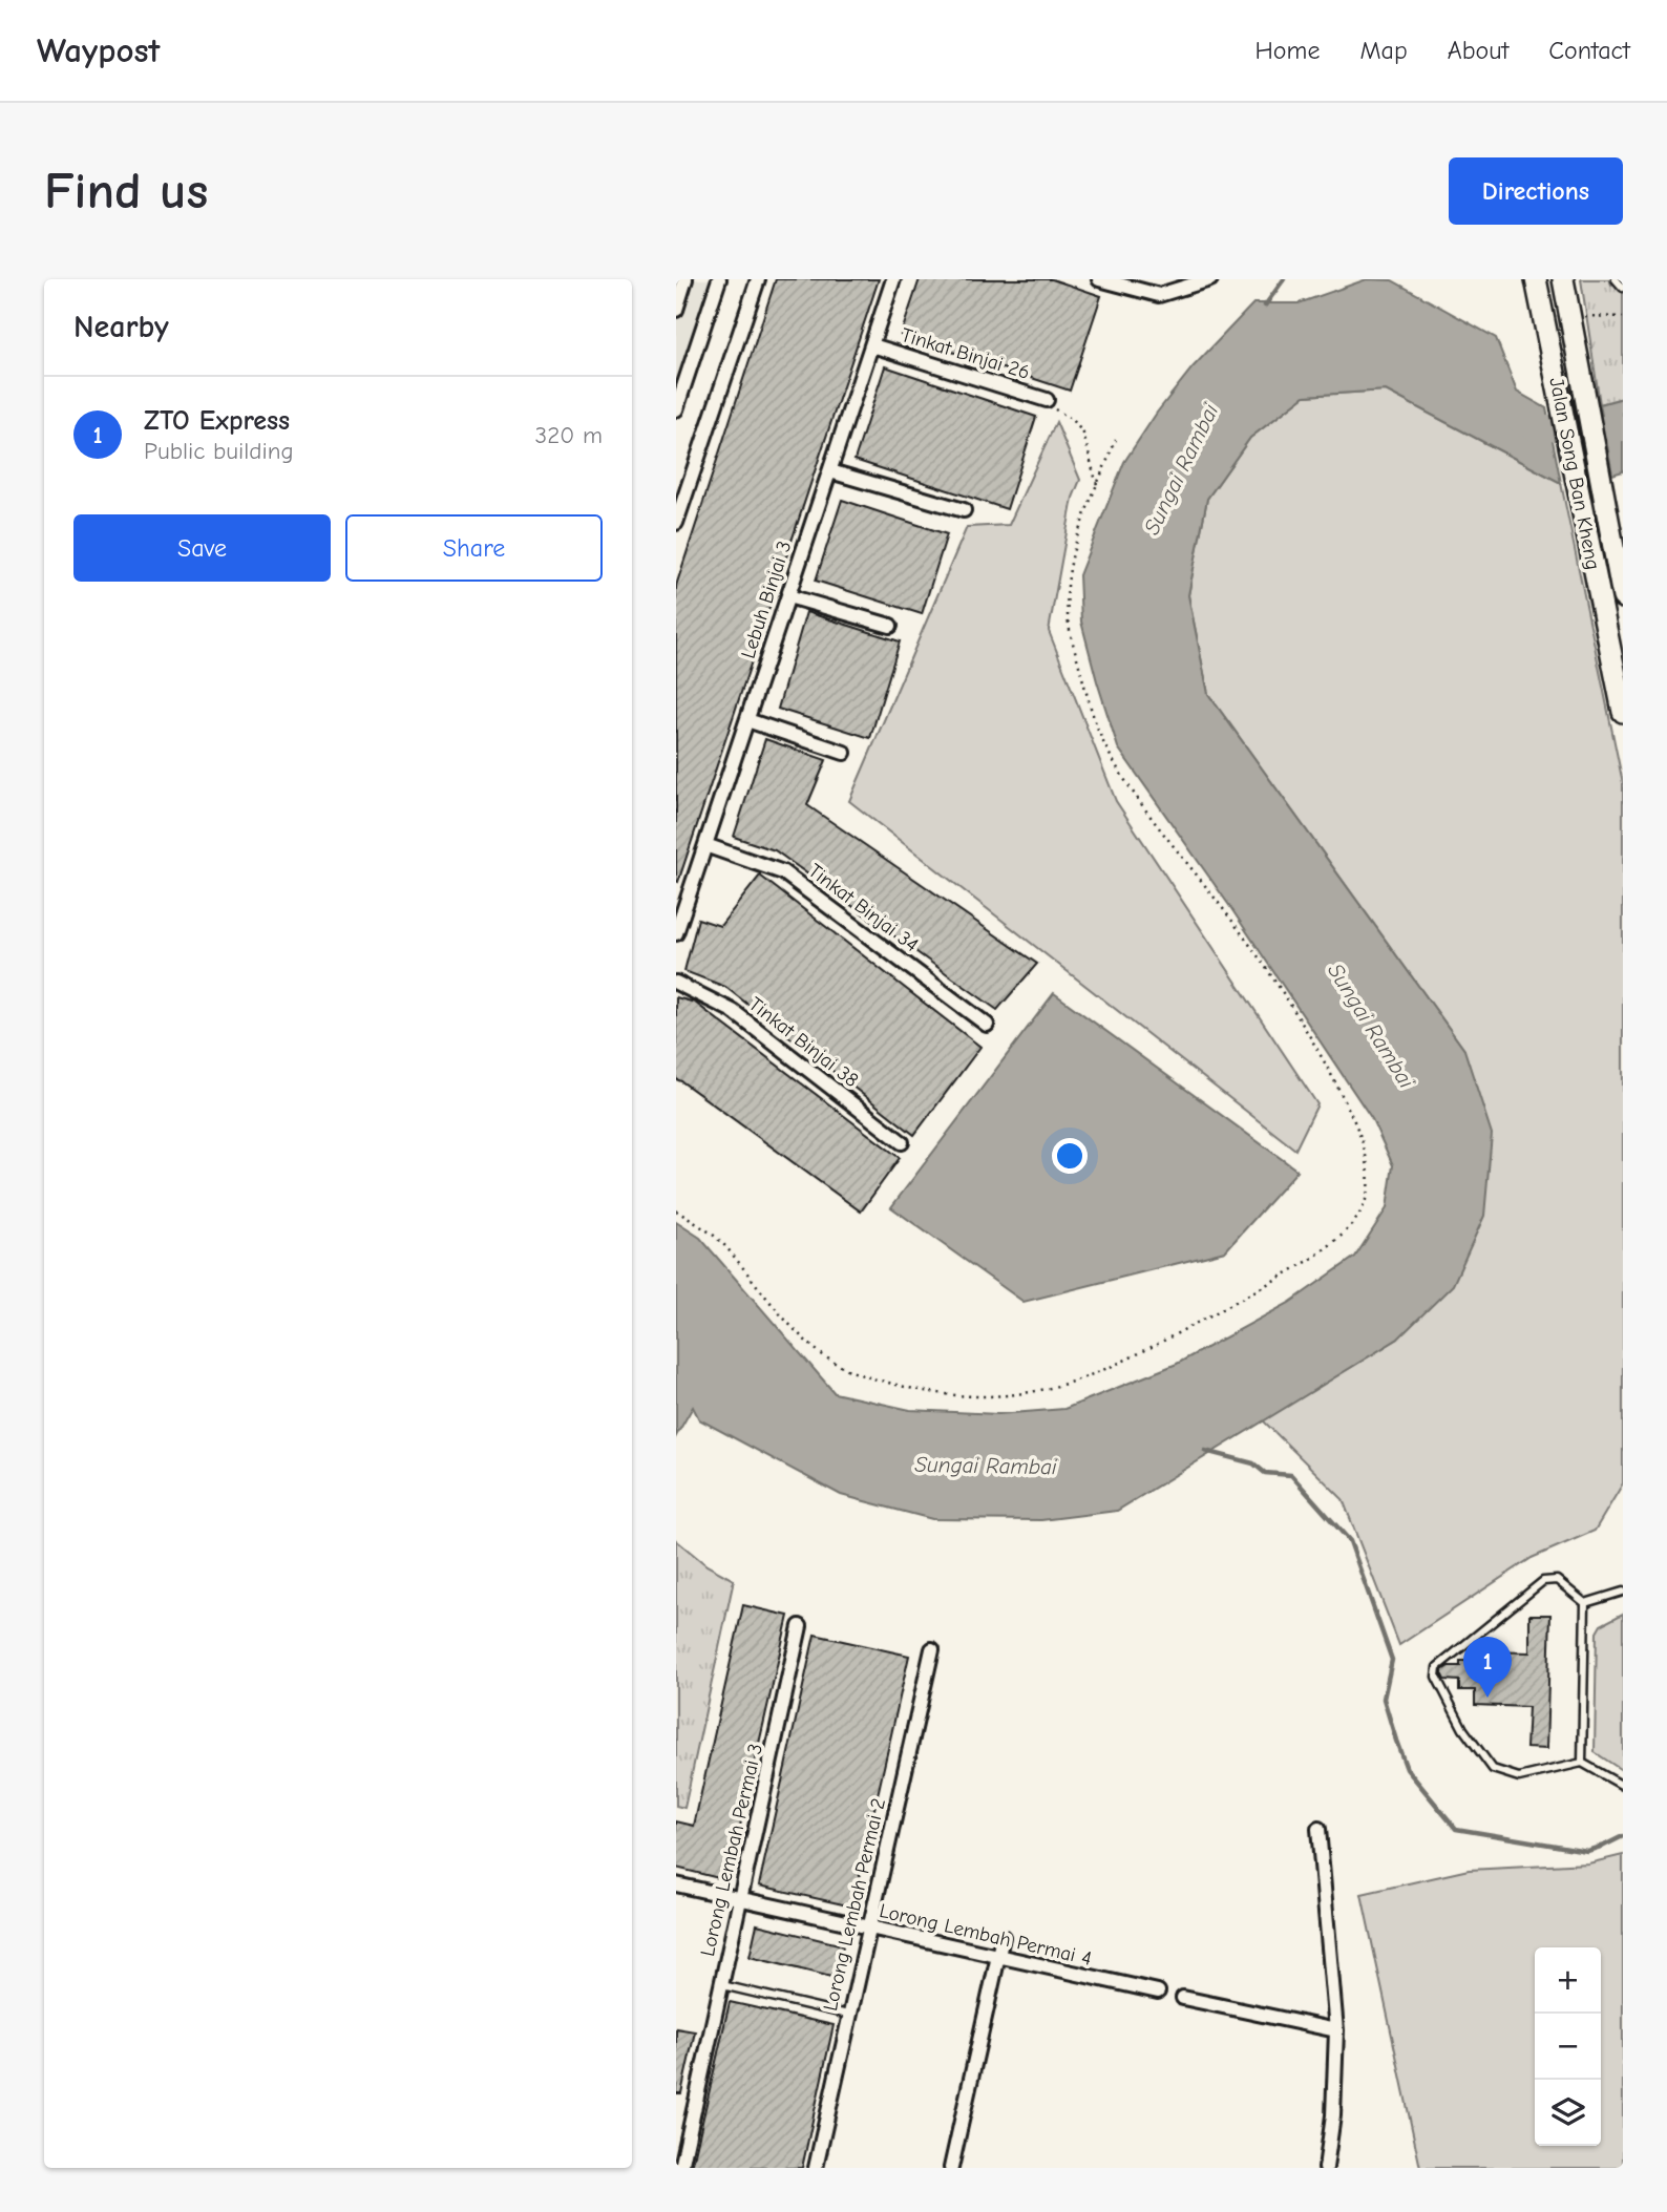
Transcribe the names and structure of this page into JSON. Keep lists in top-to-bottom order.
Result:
{
  "streets": {
    "main road": ["Jalan Song Ban Kheng"],
    "street": [
      "Tinkat Binjai 26",
      "Lebuh Binjai 3",
      "Tinkat Binjai 34",
      "Tinkat Binjai 38",
      "Lorong Lembah Permai 3",
      "Lorong Lembah Permai 2",
      "Lorong Lembah Permai 4"
    ]
  },
  "crossings": [
    ["Tinkat Binjai 26", "Lebuh Binjai 3"],
    ["Lebuh Binjai 3", "Tinkat Binjai 34"],
    ["Lorong Lembah Permai 3", "Lorong Lembah Permai 4"],
    ["Lorong Lembah Permai 2", "Lorong Lembah Permai 4"]
  ],
  "water": ["Sungai Rambai"],
  "page": {
    "header": "Waypost",
    "nav": [
      "Home",
      "Map",
      "About",
      "Contact"
    ],
    "buttons": [
      "Directions",
      ["Save", "Share"]
    ],
    "title": "Find us",
    "heading": "Nearby",
    "list": [
      {
        "mark": "1",
        "name": "ZTO Express",
        "note": "Public building",
        "value": "320 m"
      }
    ],
    "pins": "1",
    "map_buttons": ["+", "−"]
  }
}
